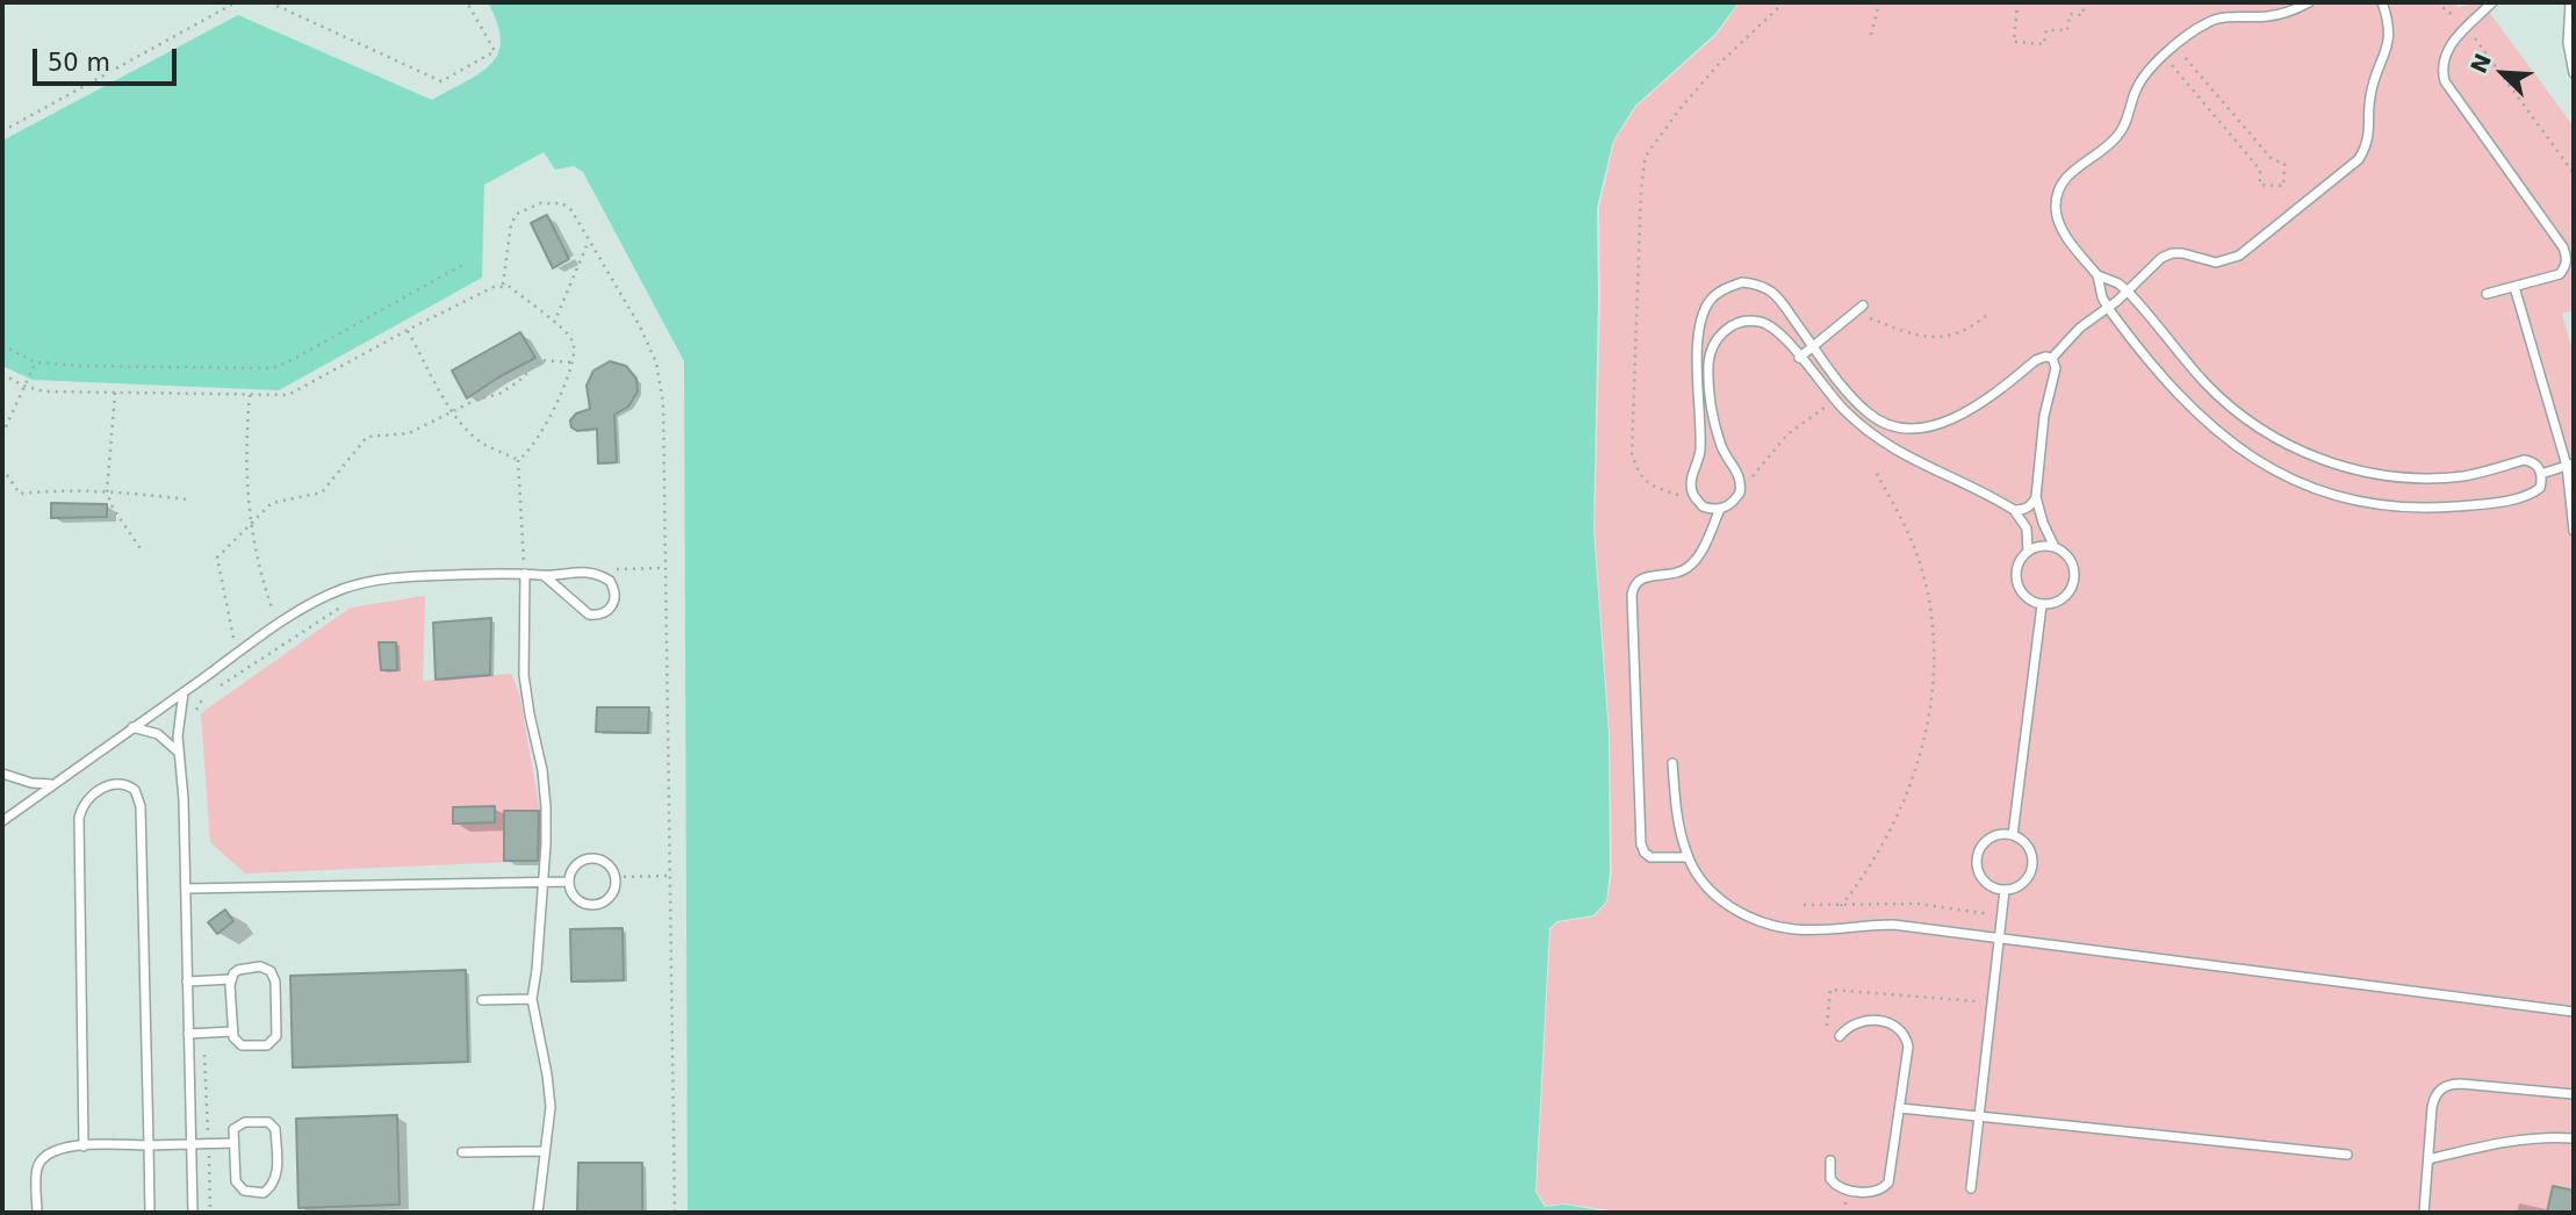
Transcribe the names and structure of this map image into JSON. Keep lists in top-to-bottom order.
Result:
{
  "scale_bar": "50 m",
  "north": "top left"
}
